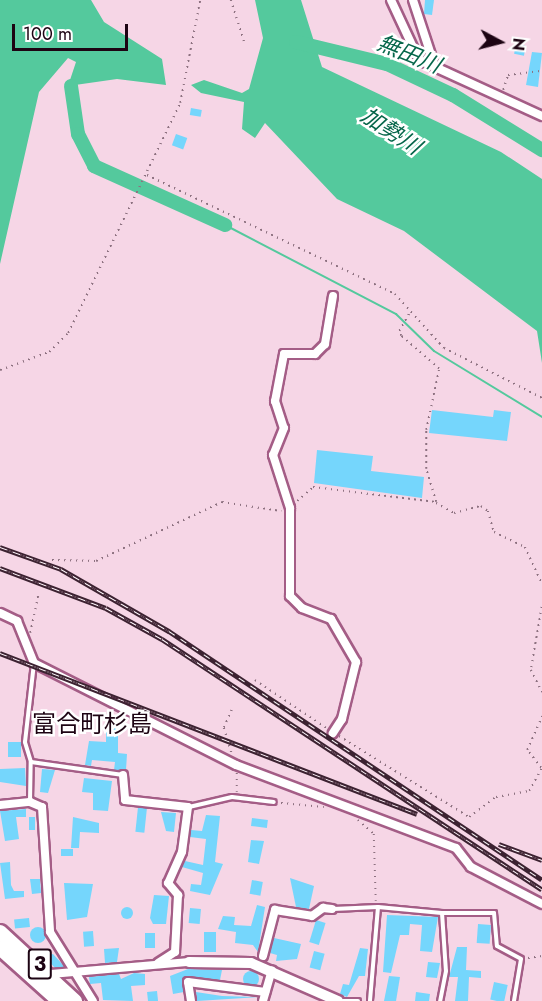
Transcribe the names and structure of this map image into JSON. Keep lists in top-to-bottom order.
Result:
{
  "streets": {
    "highway": ["3"]
  },
  "districts": ["富合町杉島"],
  "water": ["無田川", "加勢川"],
  "scale_bar": "100 m",
  "north": "right"
}
